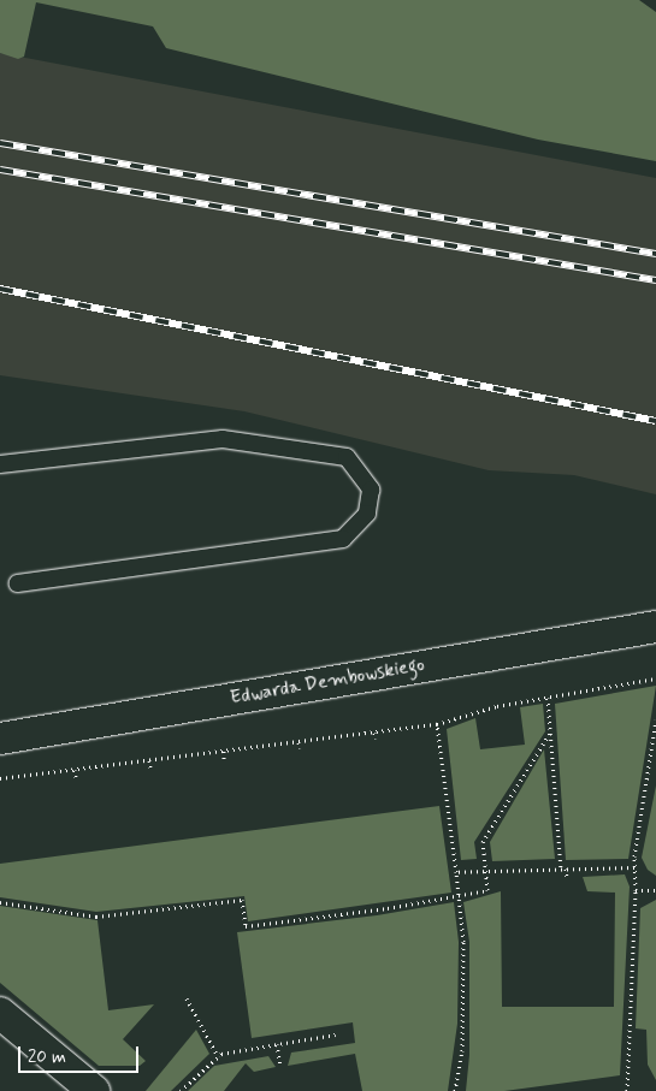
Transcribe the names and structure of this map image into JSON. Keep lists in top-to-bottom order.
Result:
{
  "streets": {
    "street": ["Edwarda Dembowskiego"]
  },
  "scale_bar": "20 m"
}
